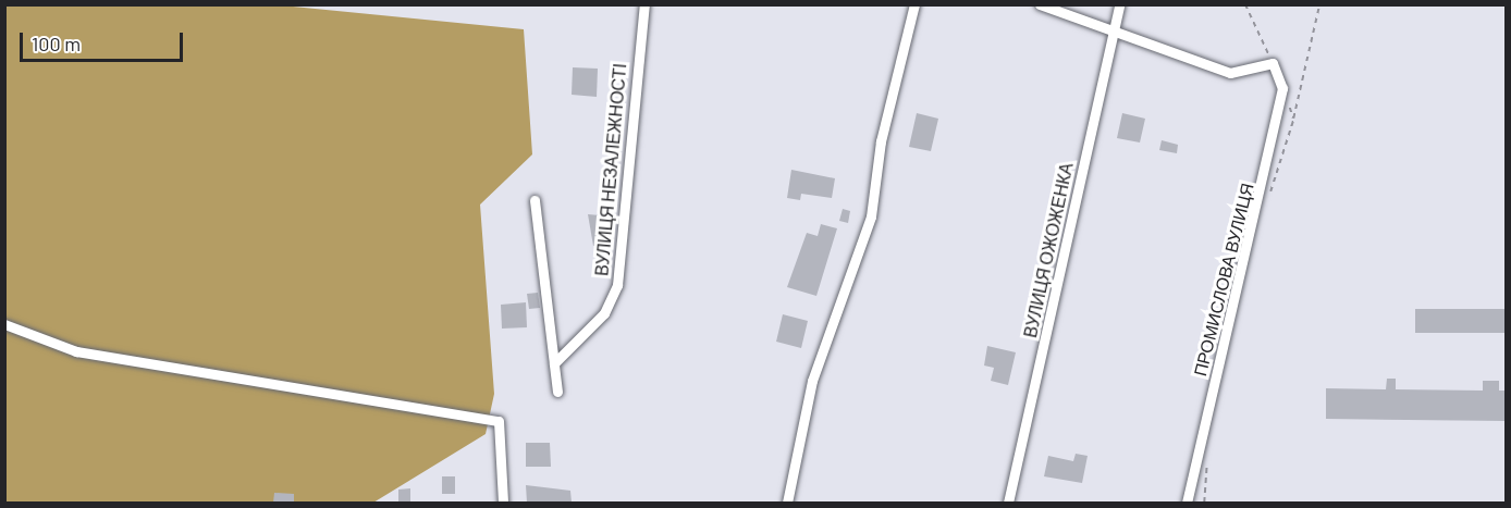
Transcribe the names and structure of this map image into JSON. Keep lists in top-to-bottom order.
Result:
{
  "streets": {
    "street": ["ВУЛИЦЯ НЕЗАЛЕЖНОСТІ", "ВУЛИЦЯ ОЖОЖЕНКА", "ПРОМИСЛОВА ВУЛИЦЯ"]
  },
  "scale_bar": "100 m"
}
